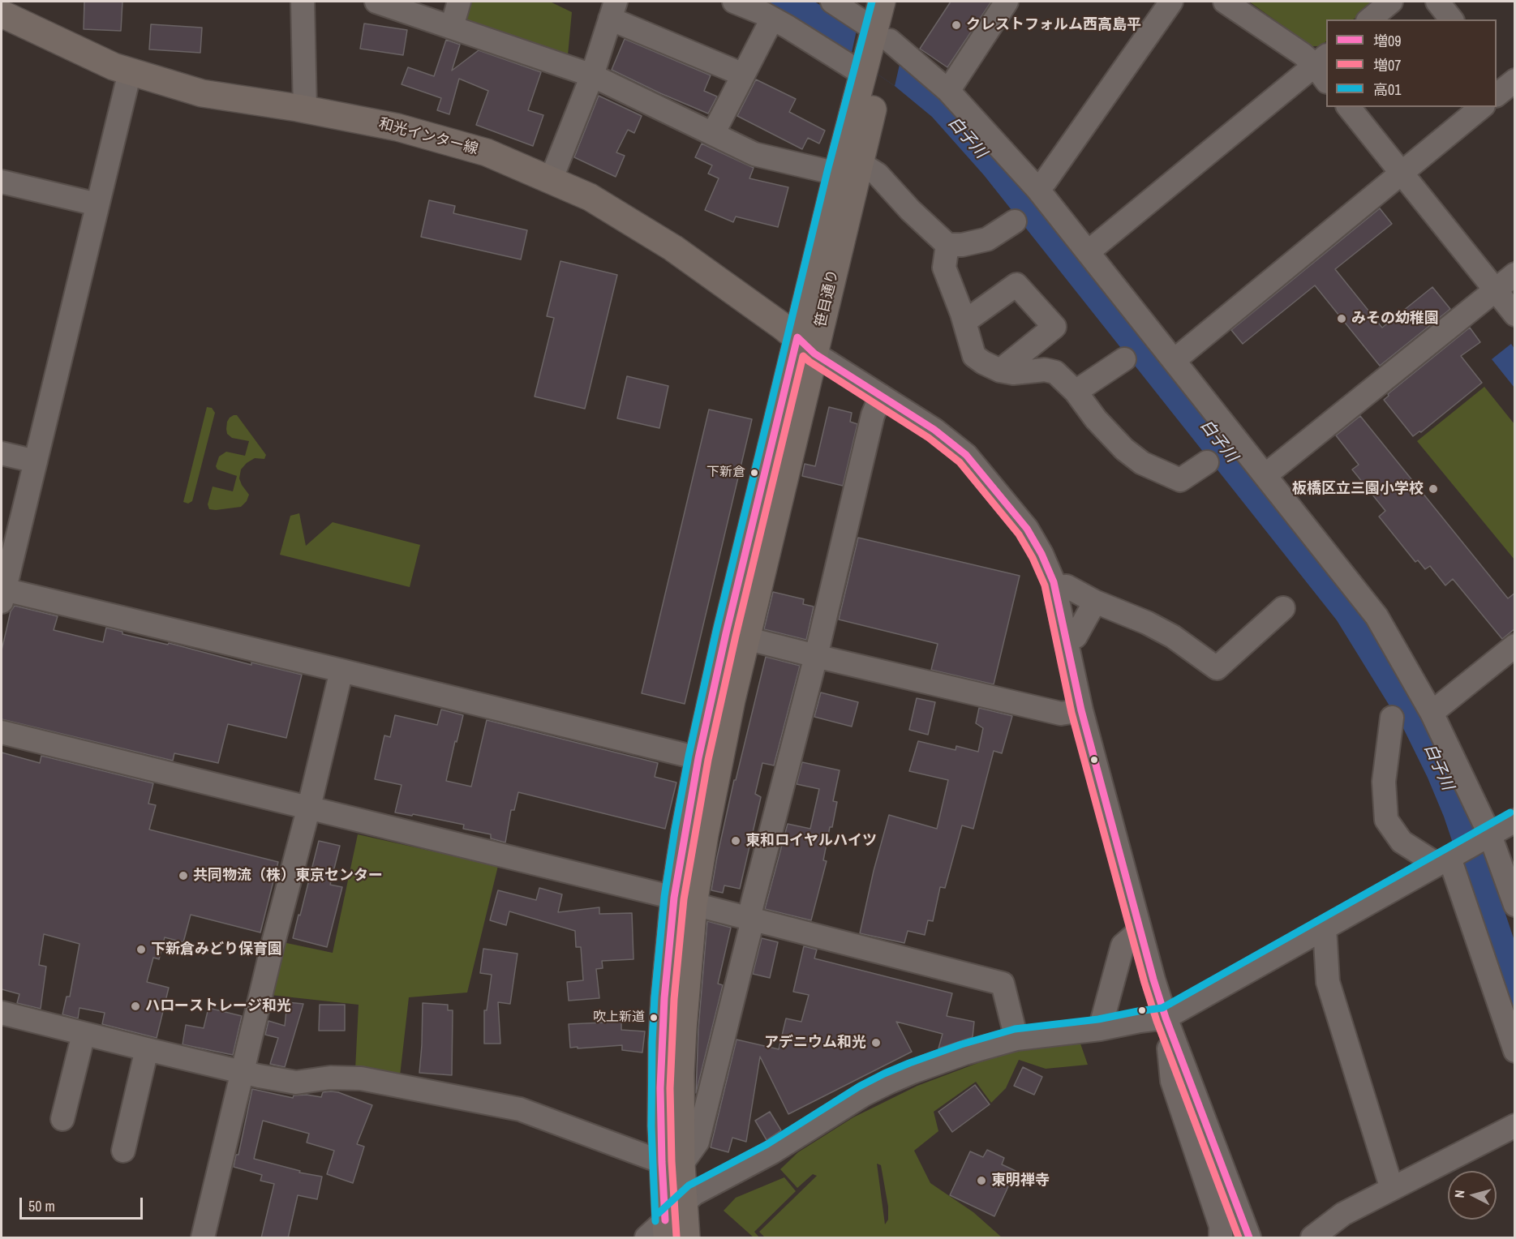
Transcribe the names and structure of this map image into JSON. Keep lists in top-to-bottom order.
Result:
{
  "streets": {
    "main road": ["和光インター線", "笹目通り"]
  },
  "crossings": [
    ["和光インター線", "笹目通り"]
  ],
  "water": ["白子川"],
  "places": [
    "クレストフォルム西高島平",
    "みその幼稚園",
    "下新倉",
    "板橋区立三園小学校",
    "東和ロイヤルハイツ",
    "共同物流（株）東京センター",
    "下新倉みどり保育園",
    "ハローストレージ和光",
    "吹上新道",
    "アデニウム和光",
    "東明禅寺"
  ],
  "lines": ["transit line 高01", "transit line 増09", "transit line 増07"],
  "legend": ["増09", "増07", "高01"],
  "scale_bar": "50 m",
  "north": "left"
}
